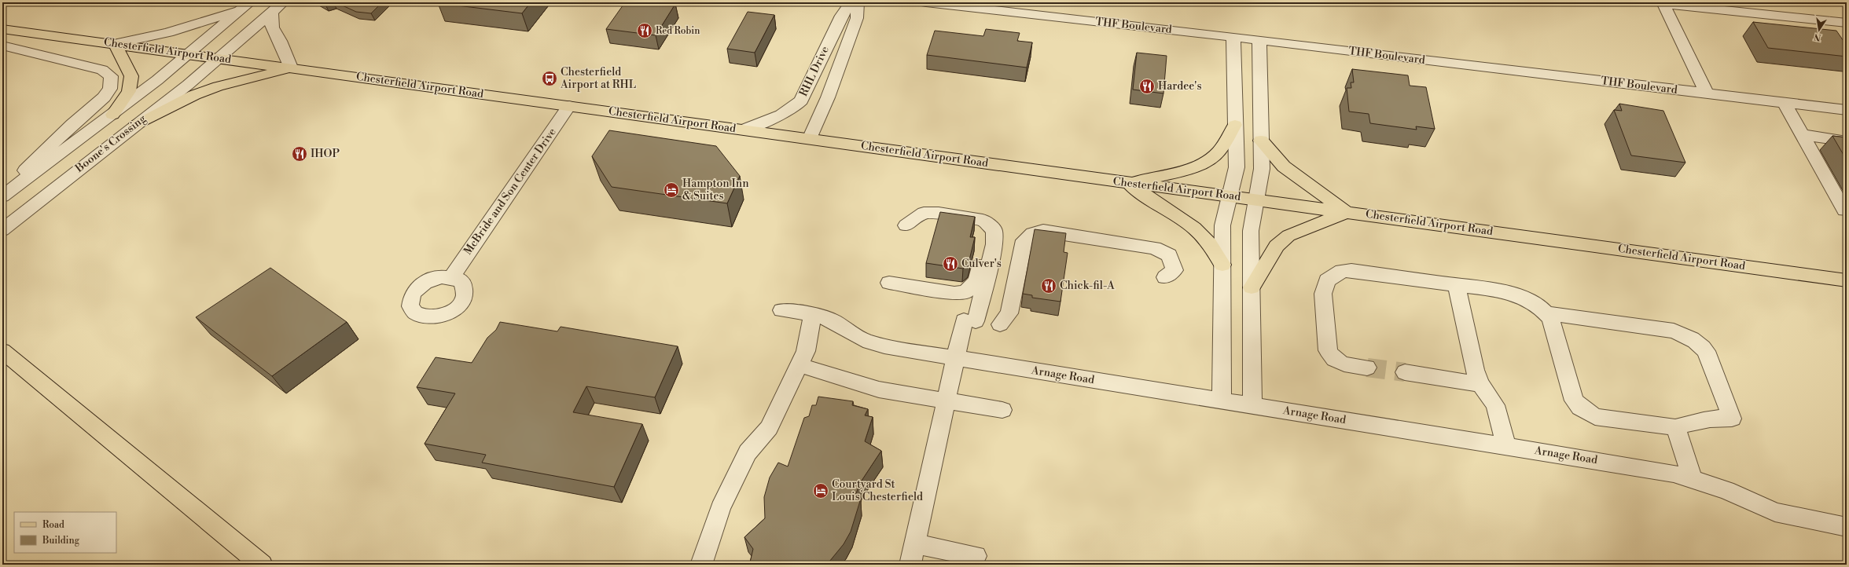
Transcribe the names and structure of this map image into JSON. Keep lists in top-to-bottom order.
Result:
{
  "streets": {
    "main road": ["Chesterfield Airport Road"],
    "street": [
      "THF Boulevard",
      "RHL Drive",
      "Boone's Crossing",
      "McBride and Son Center Drive",
      "Arnage Road"
    ]
  },
  "crossings": [
    ["Chesterfield Airport Road", "RHL Drive"],
    ["Chesterfield Airport Road", "Boone's Crossing"],
    ["Chesterfield Airport Road", "McBride and Son Center Drive"]
  ],
  "places": {
    "restaurant": [
      "Red Robin",
      "Hardee's",
      "IHOP",
      "Culver's",
      "Chick-fil-A"
    ],
    "bus stop": ["Chesterfield Airport at RHL"],
    "hotel": ["Hampton Inn & Suites", "Courtyard St Louis Chesterfield"]
  },
  "legend": ["Road", "Building"],
  "north": "bottom"
}
